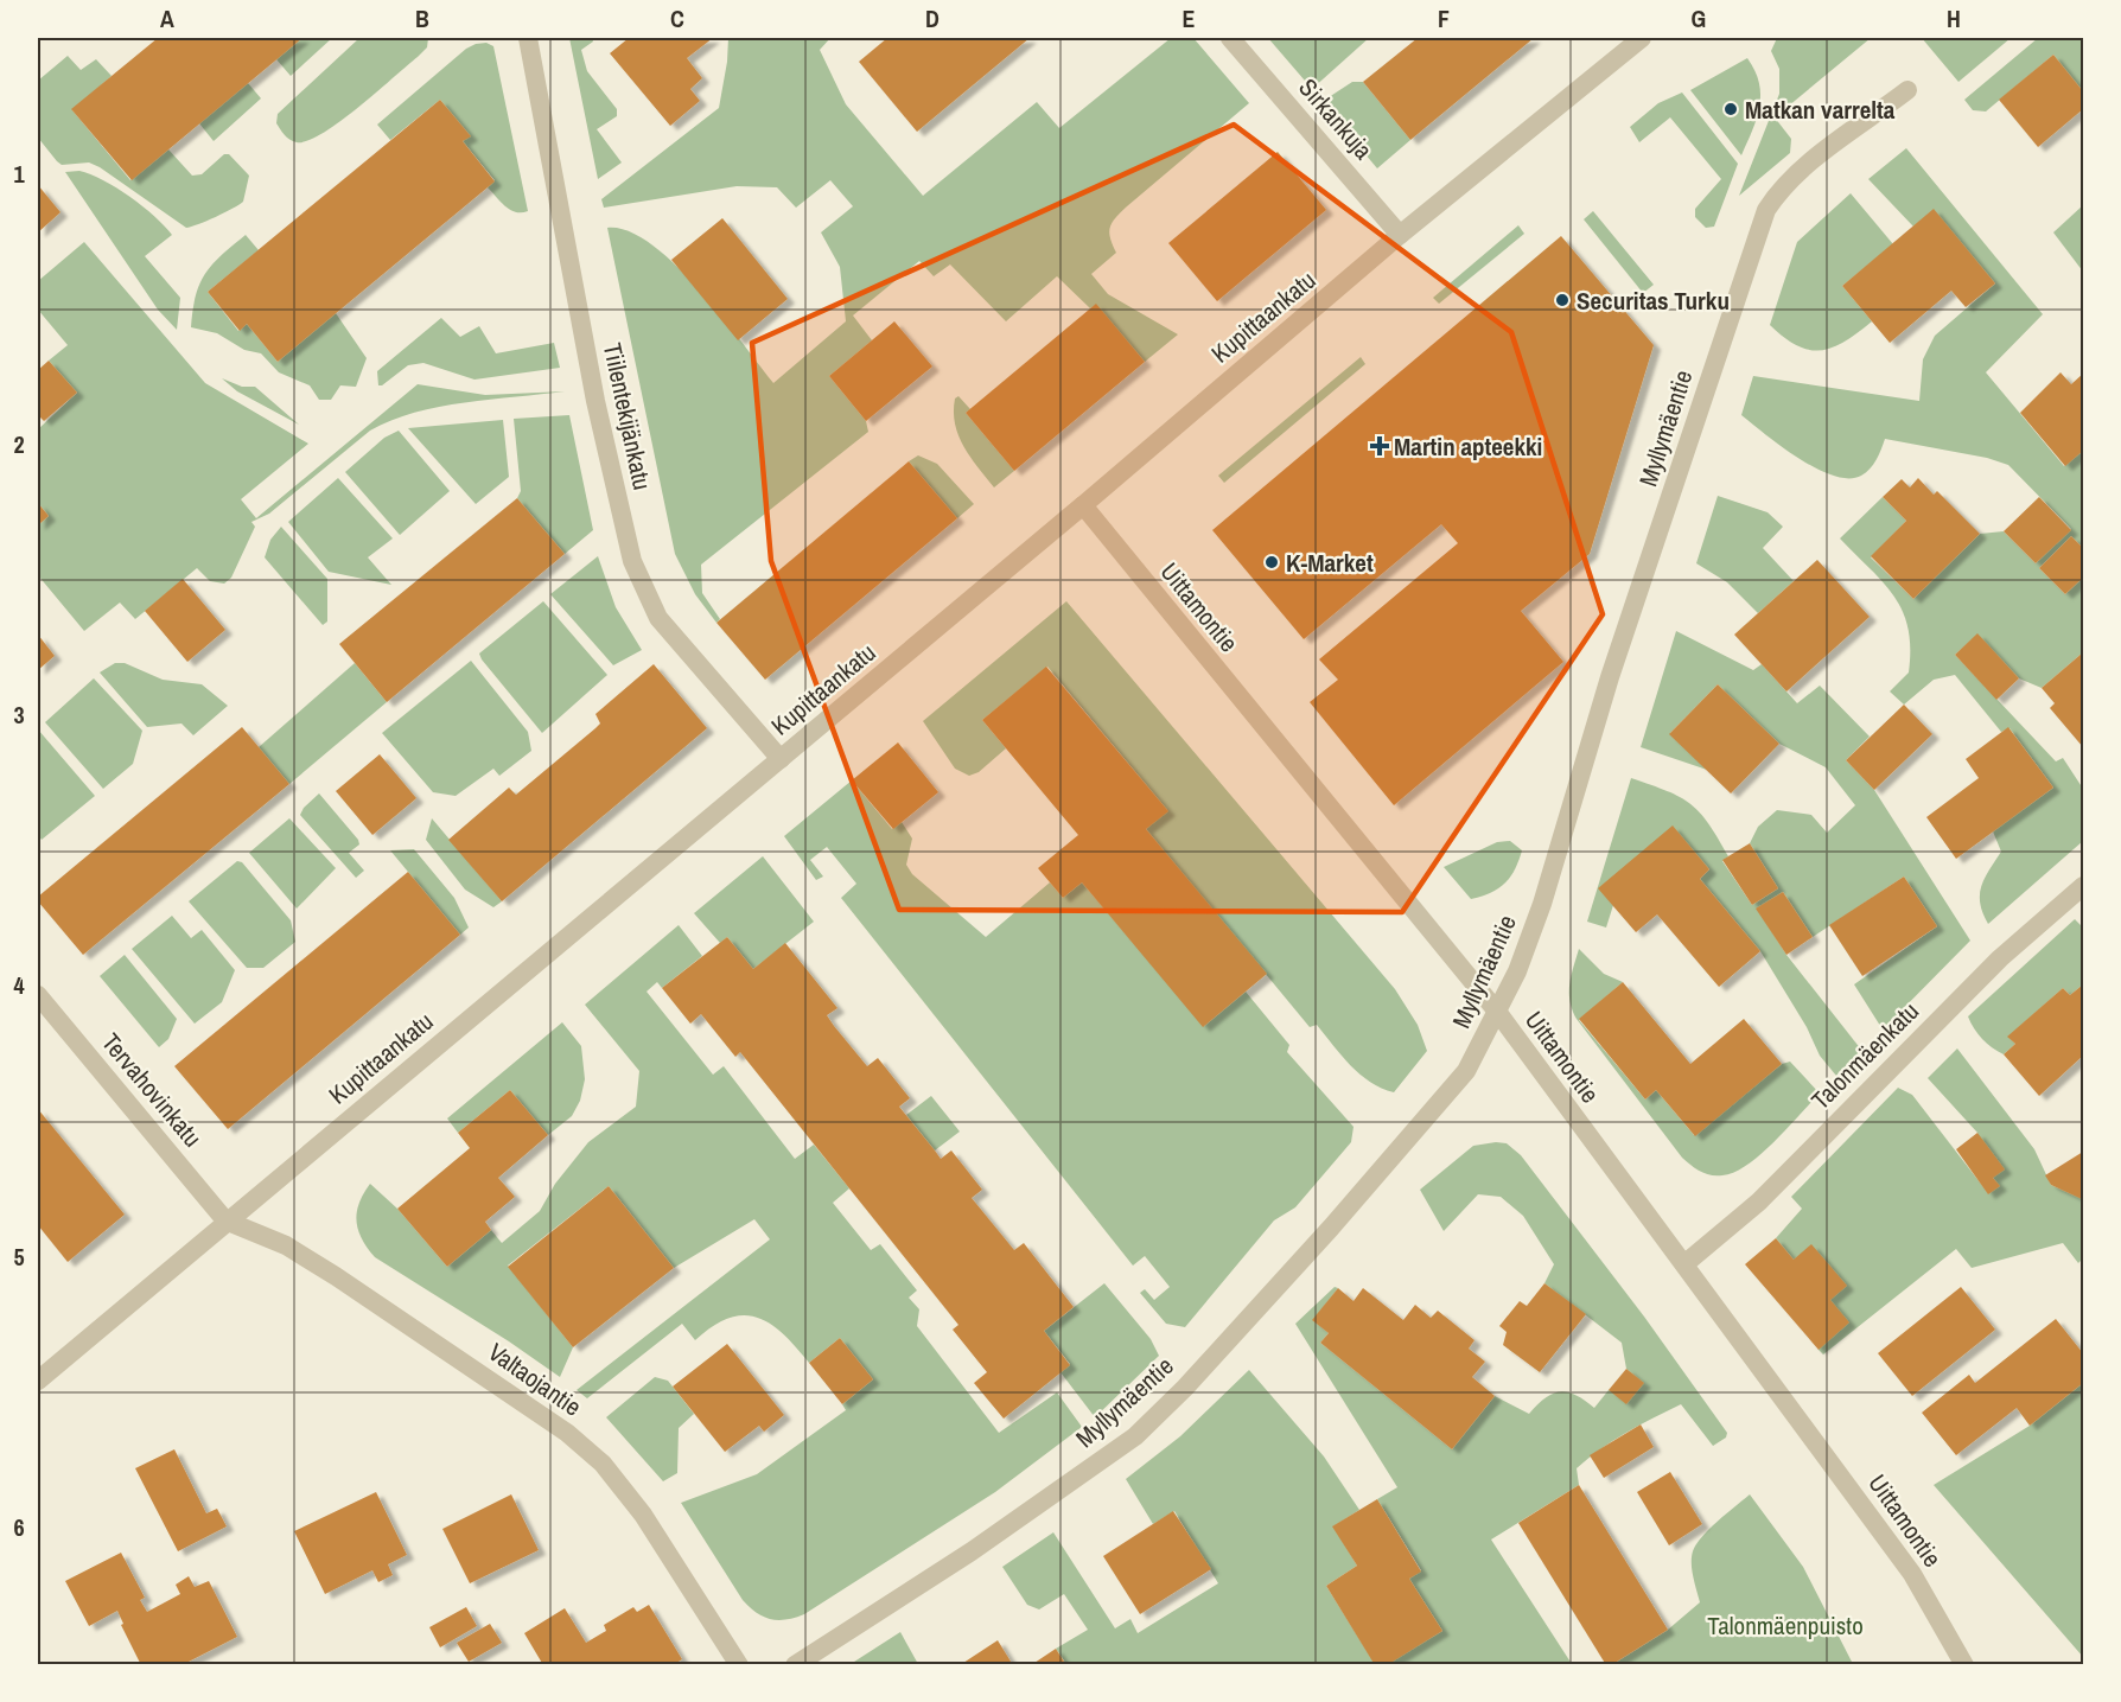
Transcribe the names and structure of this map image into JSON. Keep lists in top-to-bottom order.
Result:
{
  "streets": {
    "street": [
      "Sirkankuja",
      "Kupittaankatu",
      "Tiilentekijänkatu",
      "Myllymäentie",
      "Uittamontie",
      "Talonmäenkatu",
      "Tervahovinkatu",
      "Valtaojantie"
    ]
  },
  "crossings": [
    ["Sirkankuja", "Kupittaankatu"],
    ["Kupittaankatu", "Tiilentekijänkatu"],
    ["Kupittaankatu", "Uittamontie"],
    ["Kupittaankatu", "Tervahovinkatu"],
    ["Kupittaankatu", "Valtaojantie"],
    ["Myllymäentie", "Uittamontie"],
    ["Uittamontie", "Talonmäenkatu"],
    ["Tervahovinkatu", "Valtaojantie"]
  ],
  "parks": ["Talonmäenpuisto"],
  "places": {
    "other": ["Matkan varrelta", "Securitas Turku", "K-Market"],
    "health": ["Martin apteekki"]
  },
  "grid": {
    "columns": [
      "A",
      "B",
      "C",
      "D",
      "E",
      "F",
      "G",
      "H"
    ],
    "rows": [
      "1",
      "2",
      "3",
      "4",
      "5",
      "6"
    ]
  }
}
